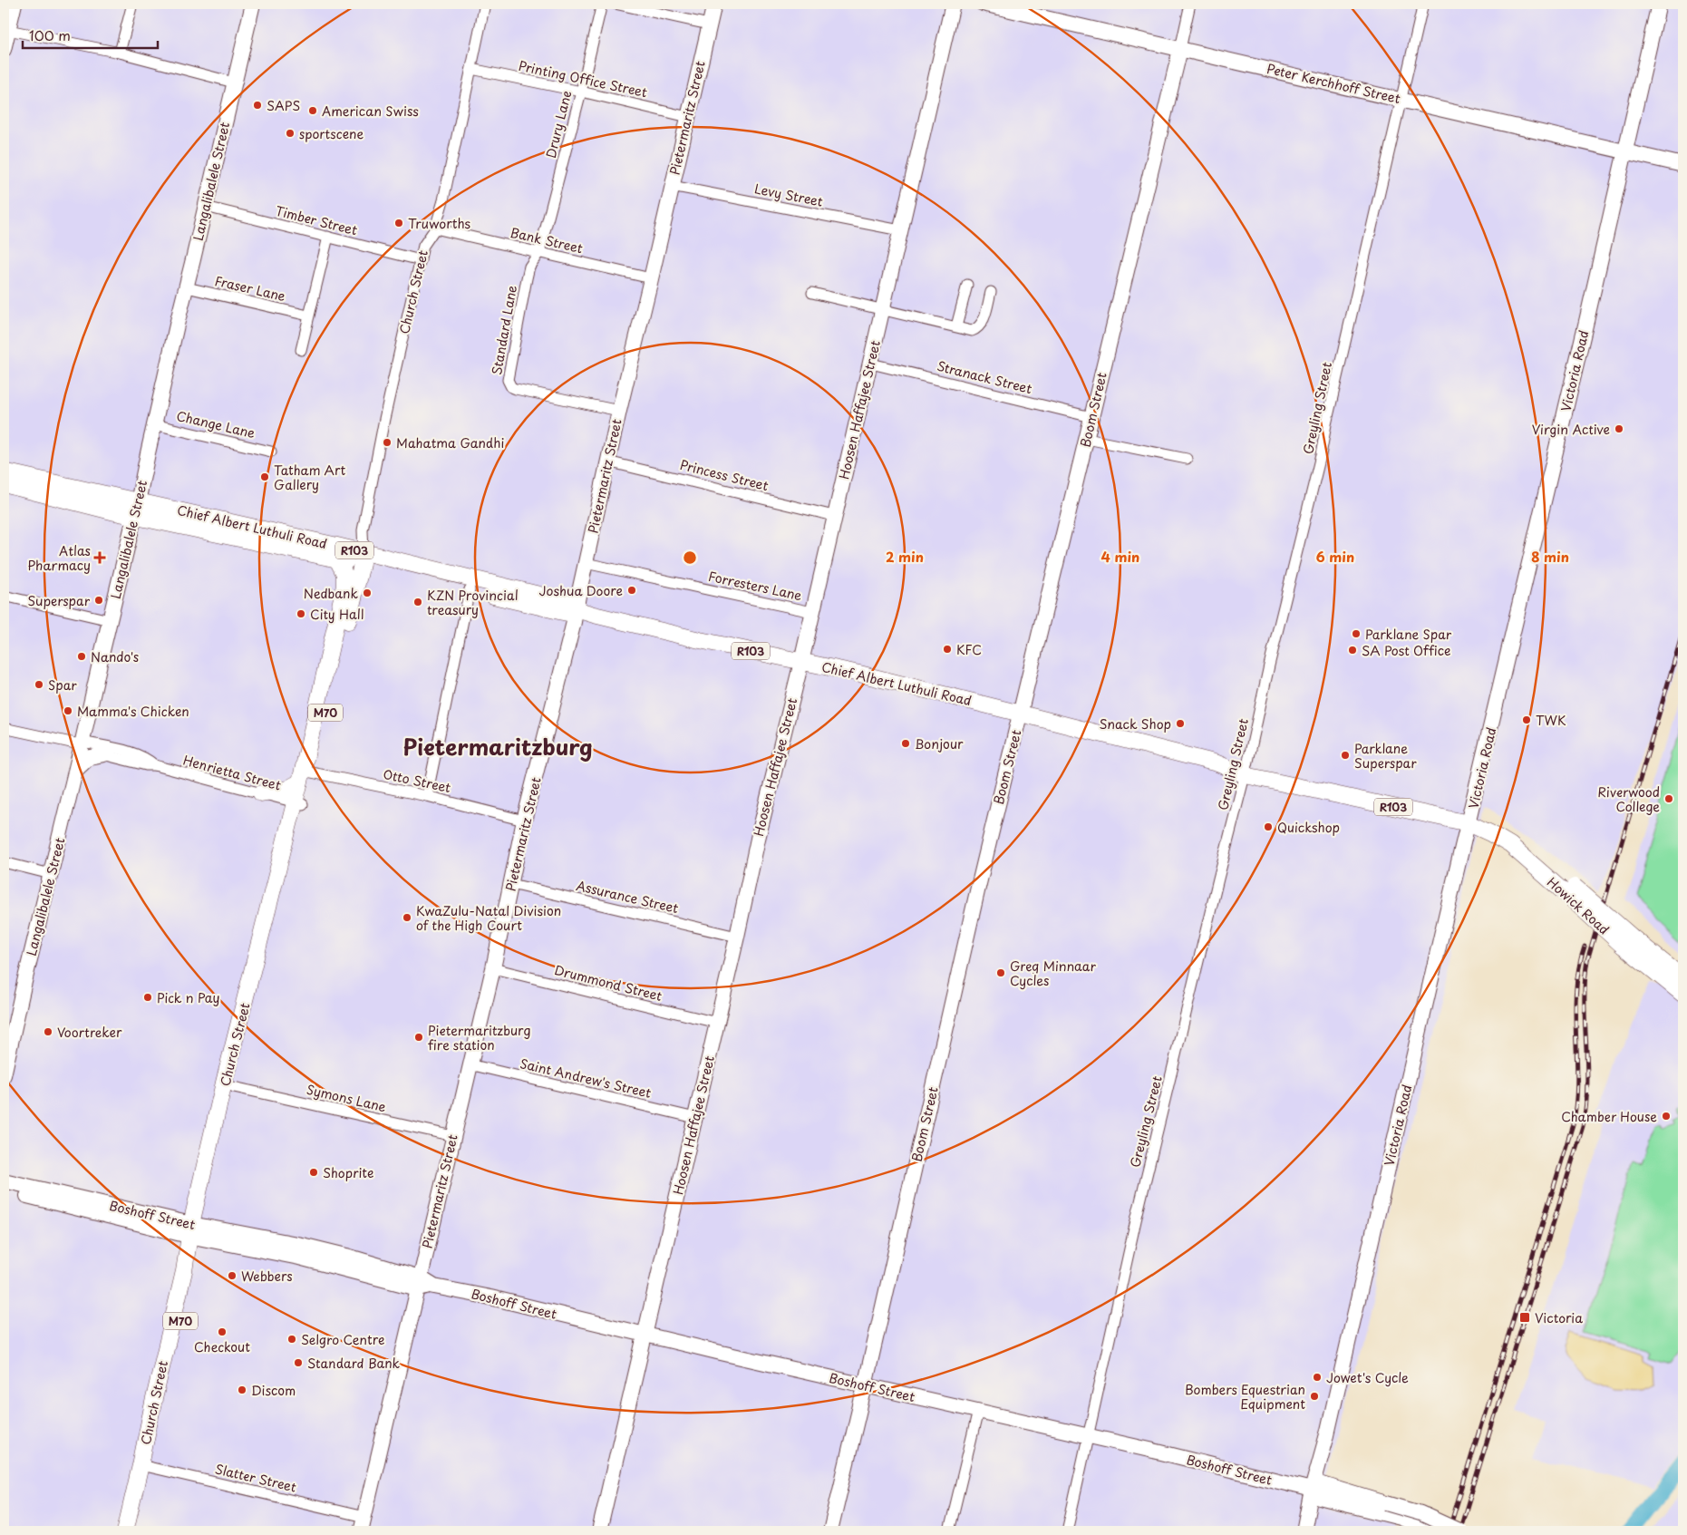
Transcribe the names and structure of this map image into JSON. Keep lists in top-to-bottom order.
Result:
{
  "streets": {
    "main road": [
      "Church Street",
      "Chief Albert Luthuli Road",
      "R103",
      "M70",
      "Howick Road"
    ],
    "street": [
      "Printing Office Street",
      "Peter Kerchhoff Street",
      "Pietermaritz Street",
      "Drury Lane",
      "Langalibalele Street",
      "Levy Street",
      "Timber Street",
      "Bank Street",
      "Fraser Lane",
      "Standard Lane",
      "Victoria Road",
      "Stranack Street",
      "Greyling Street",
      "Hoosen Haffajee Street",
      "Boom Street",
      "Change Lane",
      "Princess Street",
      "Forresters Lane",
      "Henrietta Street",
      "Otto Street",
      "Assurance Street",
      "Drummond Street",
      "Saint Andrew's Street",
      "Symons Lane",
      "Boshoff Street",
      "Slatter Street"
    ]
  },
  "crossings": [
    ["Printing Office Street", "Pietermaritz Street"],
    ["Printing Office Street", "Drury Lane"],
    ["Printing Office Street", "Church Street"],
    ["Peter Kerchhoff Street", "Victoria Road"],
    ["Peter Kerchhoff Street", "Greyling Street"],
    ["Peter Kerchhoff Street", "Boom Street"],
    ["Pietermaritz Street", "Levy Street"],
    ["Pietermaritz Street", "Bank Street"],
    ["Pietermaritz Street", "Standard Lane"],
    ["Pietermaritz Street", "Princess Street"],
    ["Pietermaritz Street", "Chief Albert Luthuli Road"],
    ["Pietermaritz Street", "Forresters Lane"],
    ["Pietermaritz Street", "Otto Street"],
    ["Pietermaritz Street", "Assurance Street"],
    ["Pietermaritz Street", "Drummond Street"],
    ["Pietermaritz Street", "Saint Andrew's Street"],
    ["Pietermaritz Street", "Symons Lane"],
    ["Pietermaritz Street", "Boshoff Street"],
    ["Pietermaritz Street", "Slatter Street"],
    ["Drury Lane", "Bank Street"],
    ["Drury Lane", "Standard Lane"],
    ["Langalibalele Street", "Timber Street"],
    ["Langalibalele Street", "Fraser Lane"],
    ["Langalibalele Street", "Change Lane"],
    ["Langalibalele Street", "Chief Albert Luthuli Road"],
    ["Langalibalele Street", "Henrietta Street"],
    ["Levy Street", "Hoosen Haffajee Street"],
    ["Timber Street", "Church Street"],
    ["Bank Street", "Church Street"],
    ["Bank Street", "Standard Lane"],
    ["Church Street", "Chief Albert Luthuli Road"],
    ["Church Street", "Henrietta Street"],
    ["Church Street", "Otto Street"],
    ["Church Street", "Symons Lane"],
    ["Church Street", "Boshoff Street"],
    ["Church Street", "Slatter Street"],
    ["Victoria Road", "Chief Albert Luthuli Road"],
    ["Victoria Road", "Howick Road"],
    ["Victoria Road", "Boshoff Street"],
    ["Stranack Street", "Hoosen Haffajee Street"],
    ["Stranack Street", "Boom Street"],
    ["Greyling Street", "Chief Albert Luthuli Road"],
    ["Greyling Street", "Boshoff Street"],
    ["Hoosen Haffajee Street", "Princess Street"],
    ["Hoosen Haffajee Street", "Chief Albert Luthuli Road"],
    ["Hoosen Haffajee Street", "Forresters Lane"],
    ["Hoosen Haffajee Street", "Assurance Street"],
    ["Hoosen Haffajee Street", "Drummond Street"],
    ["Hoosen Haffajee Street", "Saint Andrew's Street"],
    ["Hoosen Haffajee Street", "Boshoff Street"],
    ["Boom Street", "Chief Albert Luthuli Road"],
    ["Boom Street", "Boshoff Street"],
    ["Chief Albert Luthuli Road", "Howick Road"]
  ],
  "districts": ["Pietermaritzburg"],
  "places": {
    "other": [
      "SAPS",
      "American Swiss",
      "sportscene",
      "Truworths",
      "Virgin Active",
      "Mahatma Gandhi",
      "Tatham Art Gallery",
      "Joshua Doore",
      "Nedbank",
      "Superspar",
      "KZN Provincial treasury",
      "City Hall",
      "Parklane Spar",
      "KFC",
      "SA Post Office",
      "Nando's",
      "Spar",
      "Mamma's Chicken",
      "TWK",
      "Snack Shop",
      "Bonjour",
      "Parklane Superspar",
      "Riverwood College",
      "Quickshop",
      "KwaZulu-Natal Division of the High Court",
      "Greg Minnaar Cycles",
      "Pick n Pay",
      "Voortreker",
      "Pietermaritzburg fire station",
      "Chamber House",
      "Shoprite",
      "Webbers",
      "Checkout",
      "Selgro Centre",
      "Standard Bank",
      "Jowet's Cycle",
      "Discom",
      "Bombers Equestrian Equipment"
    ],
    "health": ["Atlas Pharmacy"],
    "transit": ["Victoria"]
  },
  "scale_bar": "100 m",
  "rings": [
    "2 min",
    "4 min",
    "6 min",
    "8 min"
  ]
}
